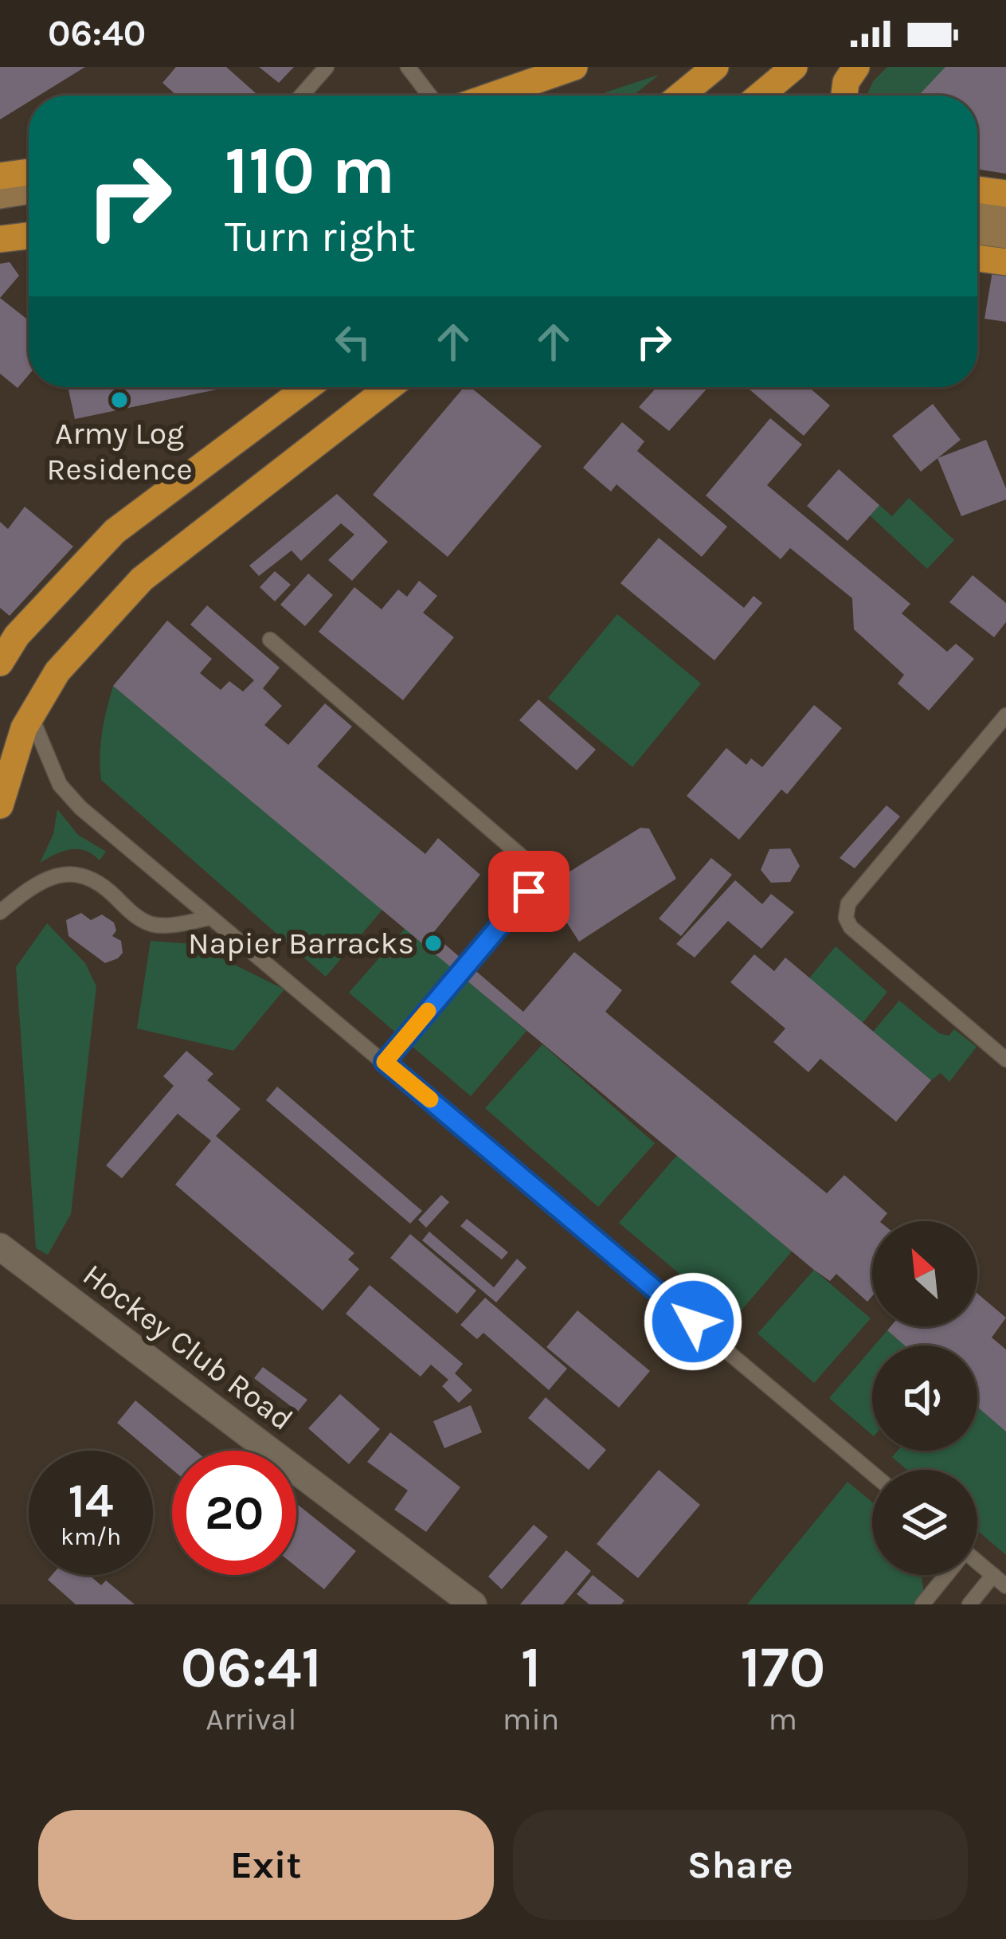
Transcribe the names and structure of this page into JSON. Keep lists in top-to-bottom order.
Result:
{
  "streets": {
    "street": ["Hockey Club Road"]
  },
  "places": ["Army Log Residence", "Napier Barracks"],
  "north": "top left",
  "page": {
    "status": "06:40",
    "turn": ["110 m", "Turn right"],
    "speed": "14 km/h",
    "limit": "20",
    "eta": [
      "06:41",
      "Arrival",
      "1",
      "min",
      "170",
      "m"
    ],
    "buttons": ["Exit", "Share"]
  }
}
